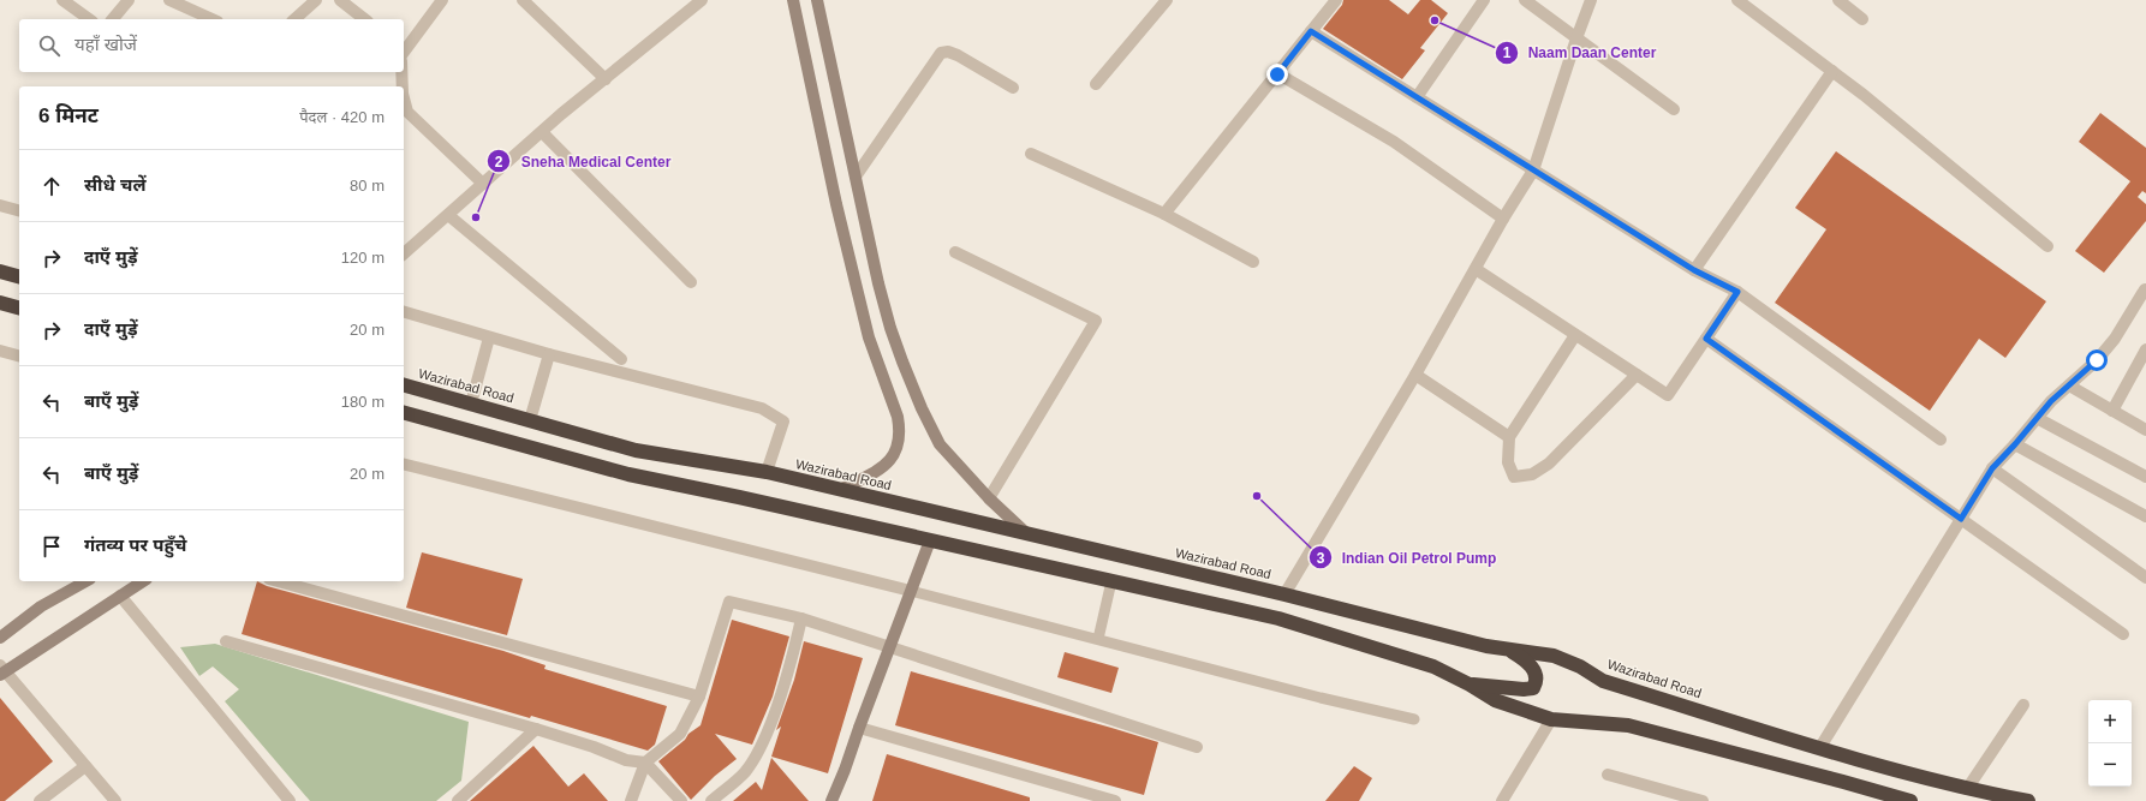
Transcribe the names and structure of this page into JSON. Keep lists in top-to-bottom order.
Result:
{
  "streets": {
    "highway": ["Wazirabad Road"]
  },
  "places": ["Naam Daan Center", "Sneha Medical Center", "Indian Oil Petrol Pump"],
  "page": {
    "search": "यहाँ खोजें",
    "heading": ["6 मिनट", "पैदल · 420 m"],
    "list": [
      ["सीधे चलें", "80 m"],
      ["दाएँ मुड़ें", "120 m"],
      ["दाएँ मुड़ें", "20 m"],
      ["बाएँ मुड़ें", "180 m"],
      ["बाएँ मुड़ें", "20 m"],
      "गंतव्य पर पहुँचे"
    ],
    "map_buttons": ["+", "−"]
  }
}
